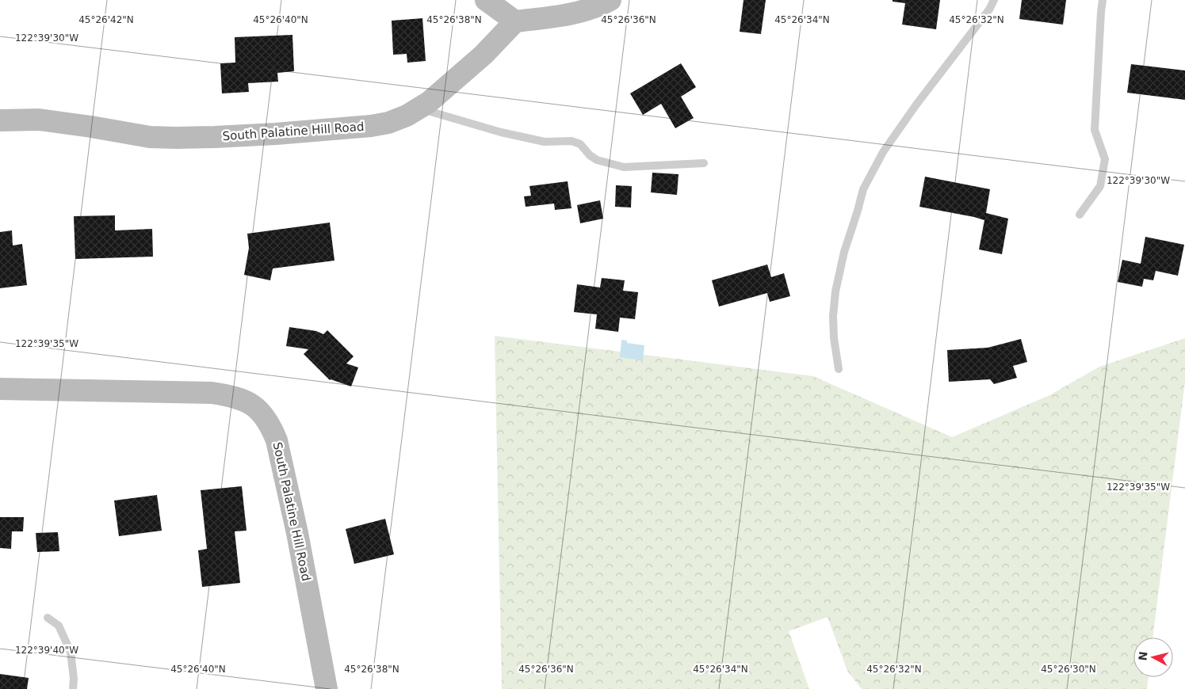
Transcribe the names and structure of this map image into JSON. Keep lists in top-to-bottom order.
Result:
{
  "streets": {
    "street": ["South Palatine Hill Road"]
  },
  "north": "left",
  "coordinates": [
    "45°26'42\"N",
    "45°26'40\"N",
    "45°26'38\"N",
    "45°26'36\"N",
    "45°26'34\"N",
    "45°26'32\"N",
    "122°39'30\"W",
    "122°39'35\"W",
    "122°39'40\"W",
    "45°26'30\"N"
  ]
}
